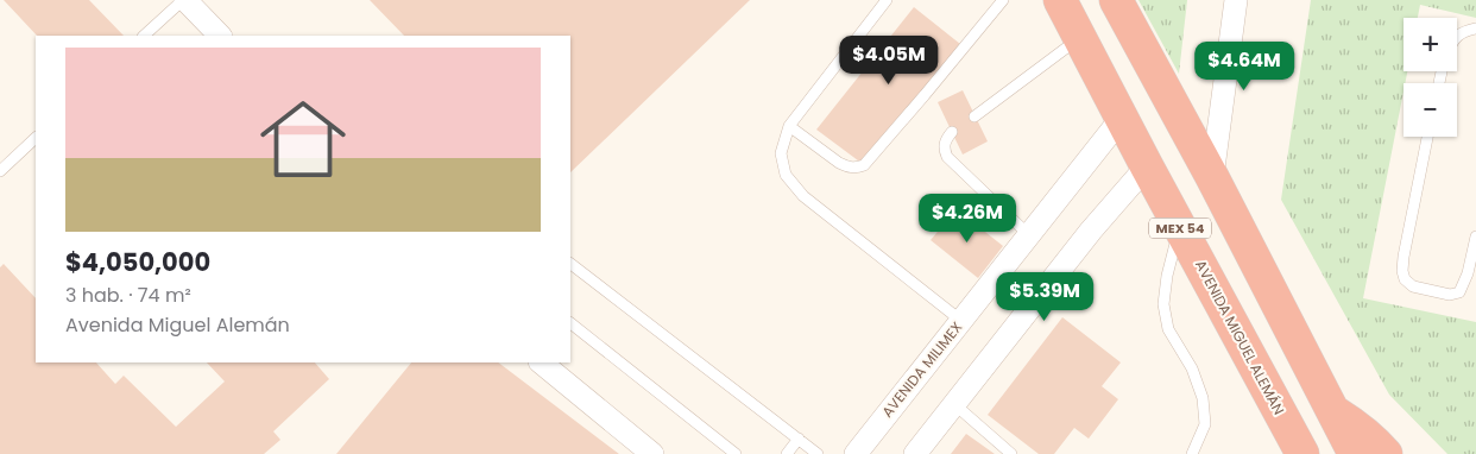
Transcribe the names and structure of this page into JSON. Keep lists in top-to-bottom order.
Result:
{
  "streets": {
    "highway": ["MEX 54", "AVENIDA MIGUEL ALEMÁN"],
    "street": ["AVENIDA MILIMEX"]
  },
  "crossings": [
    ["AVENIDA MIGUEL ALEMÁN", "AVENIDA MILIMEX"]
  ],
  "page": {
    "map_buttons": ["+", "−"],
    "price": [
      "$4.05M",
      "$4.64M",
      "$4.26M",
      "$5.39M"
    ],
    "list": [
      {
        "name": "$4,050,000",
        "note": "3 hab. · 74 m² · Avenida Miguel Alemán"
      }
    ]
  }
}
